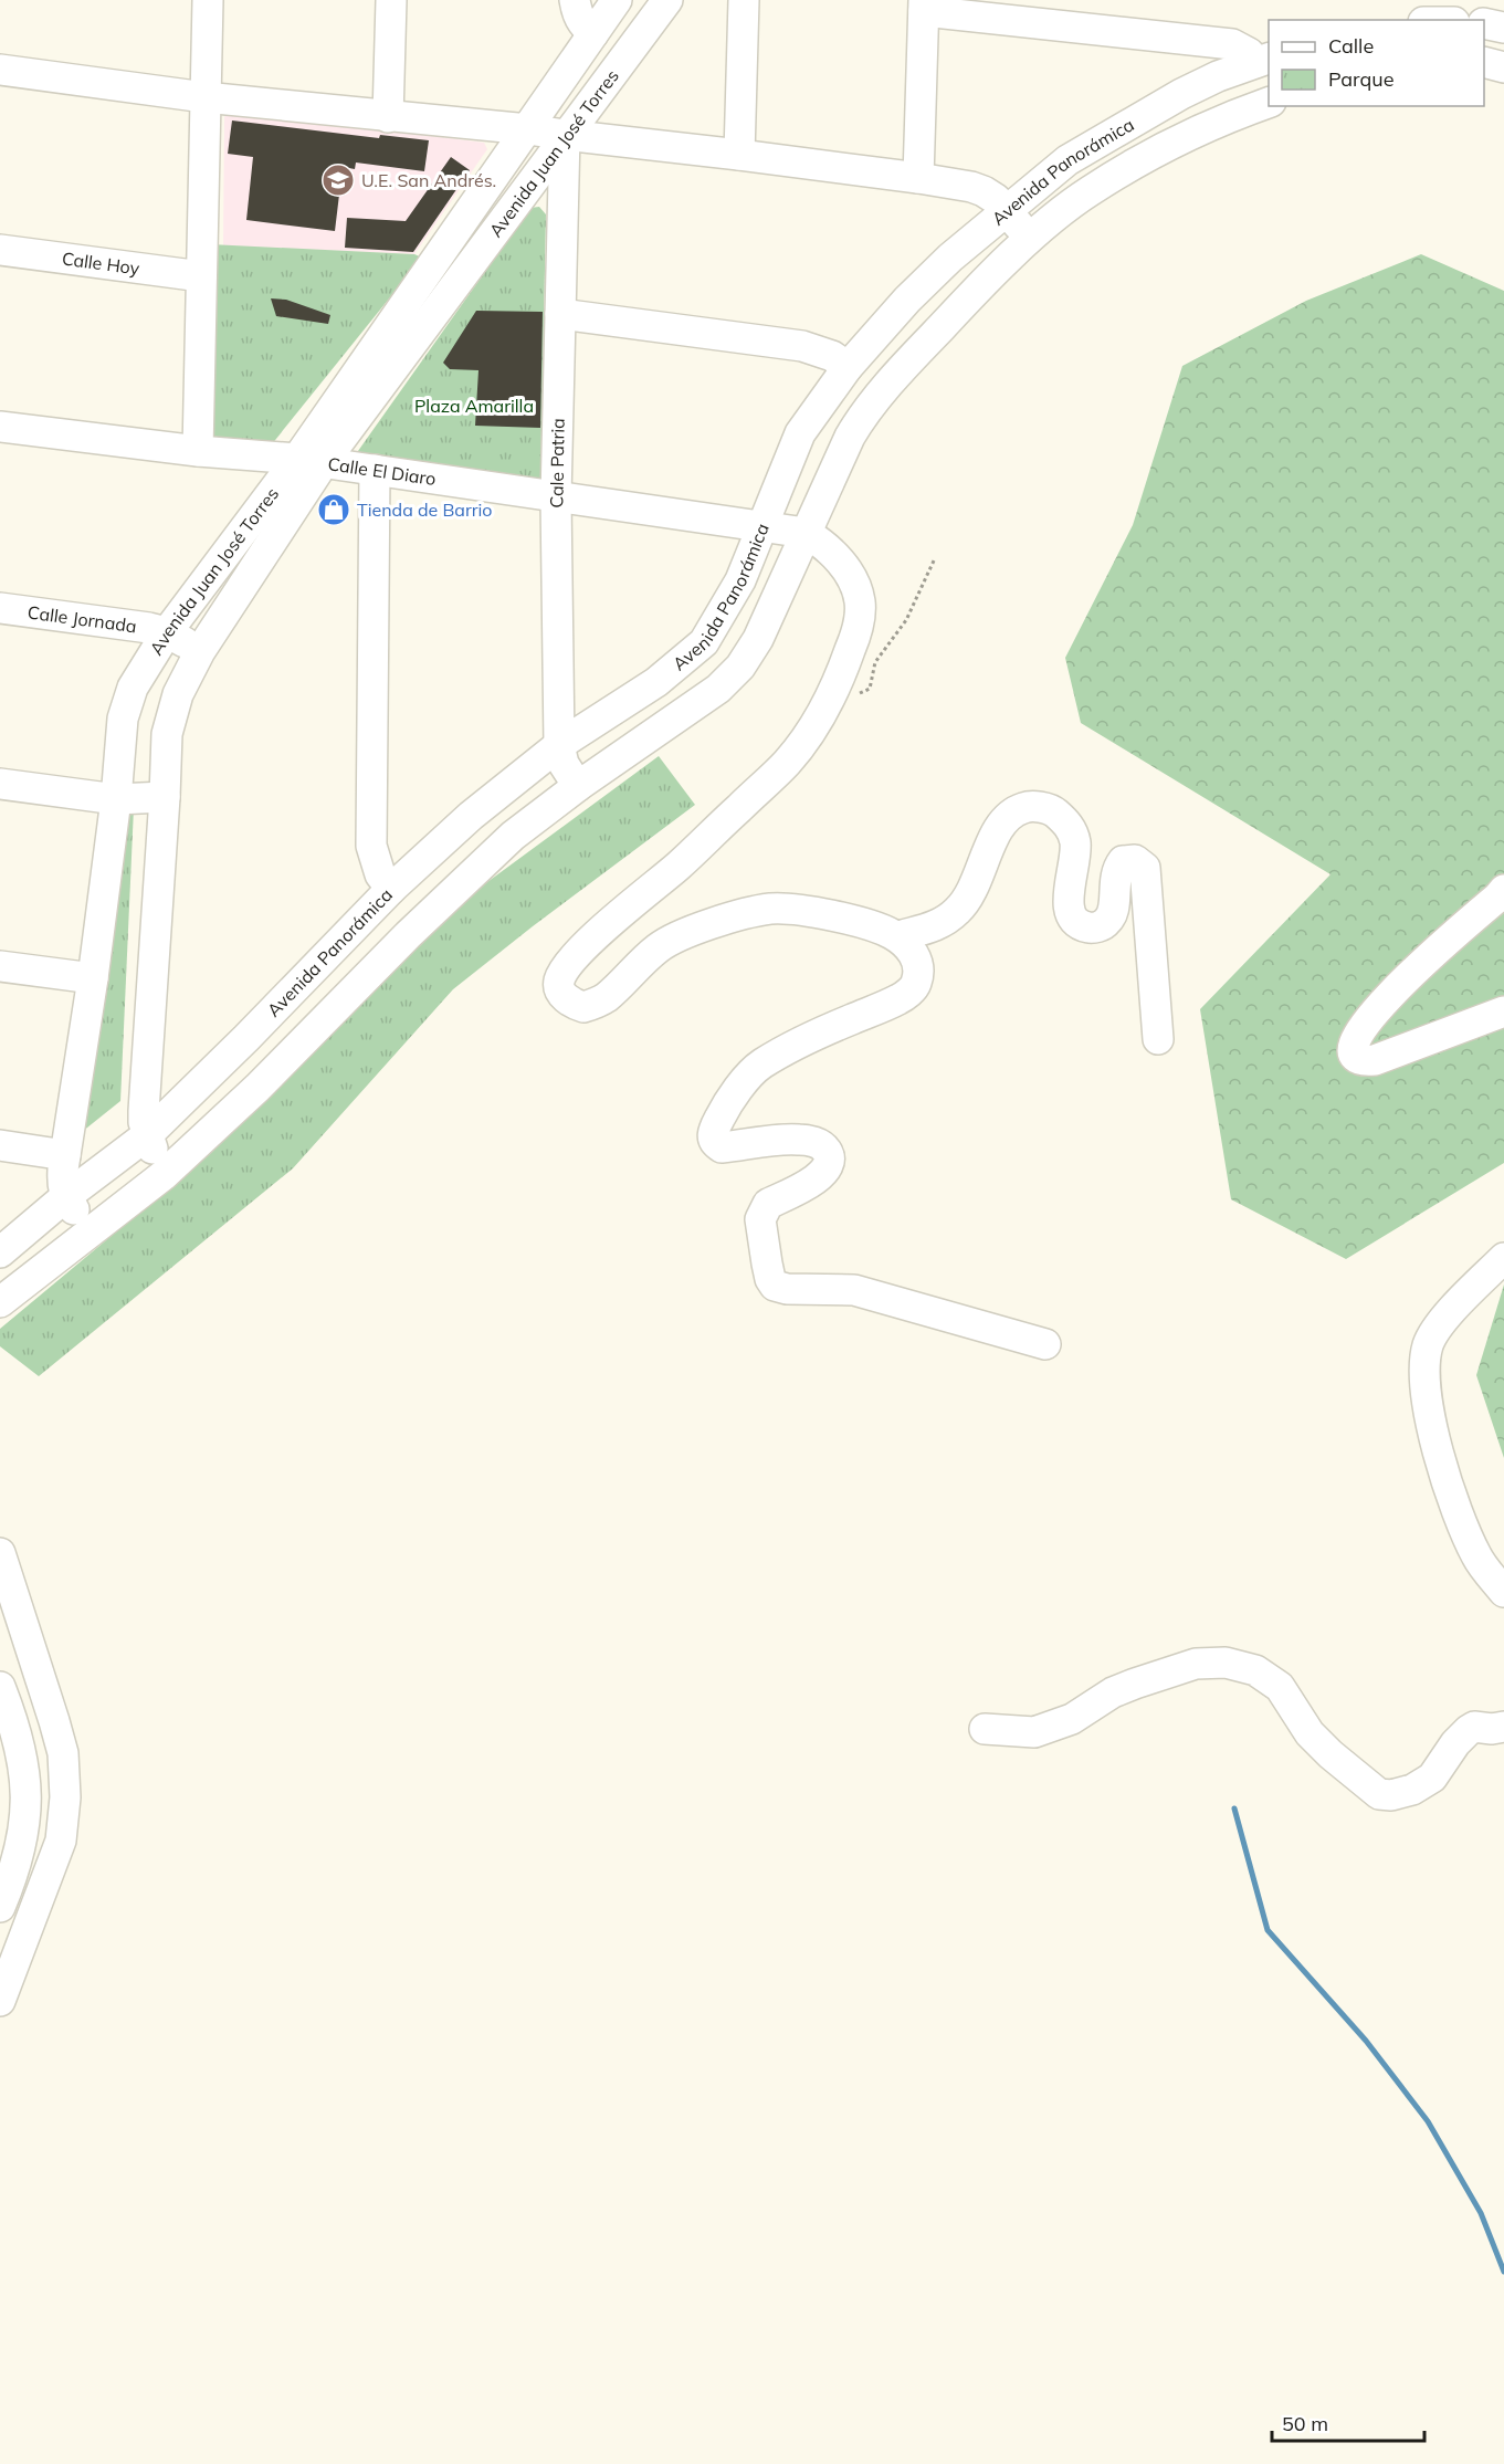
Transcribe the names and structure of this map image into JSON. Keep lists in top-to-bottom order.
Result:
{
  "streets": {
    "street": [
      "Avenida Juan José Torres",
      "Avenida Panorámica",
      "Calle Hoy",
      "Cale Patria",
      "Calle El Diaro",
      "Calle Jornada"
    ]
  },
  "crossings": [
    ["Avenida Juan José Torres", "Avenida Panorámica"],
    ["Avenida Juan José Torres", "Cale Patria"],
    ["Avenida Juan José Torres", "Calle El Diaro"],
    ["Avenida Juan José Torres", "Calle Jornada"],
    ["Avenida Panorámica", "Cale Patria"],
    ["Avenida Panorámica", "Calle El Diaro"],
    ["Cale Patria", "Calle El Diaro"]
  ],
  "parks": ["Plaza Amarilla"],
  "places": {
    "school or university": ["U.E. San Andrés."],
    "shop": ["Tienda de Barrio"]
  },
  "legend": ["Calle", "Parque"],
  "scale_bar": "50 m"
}
